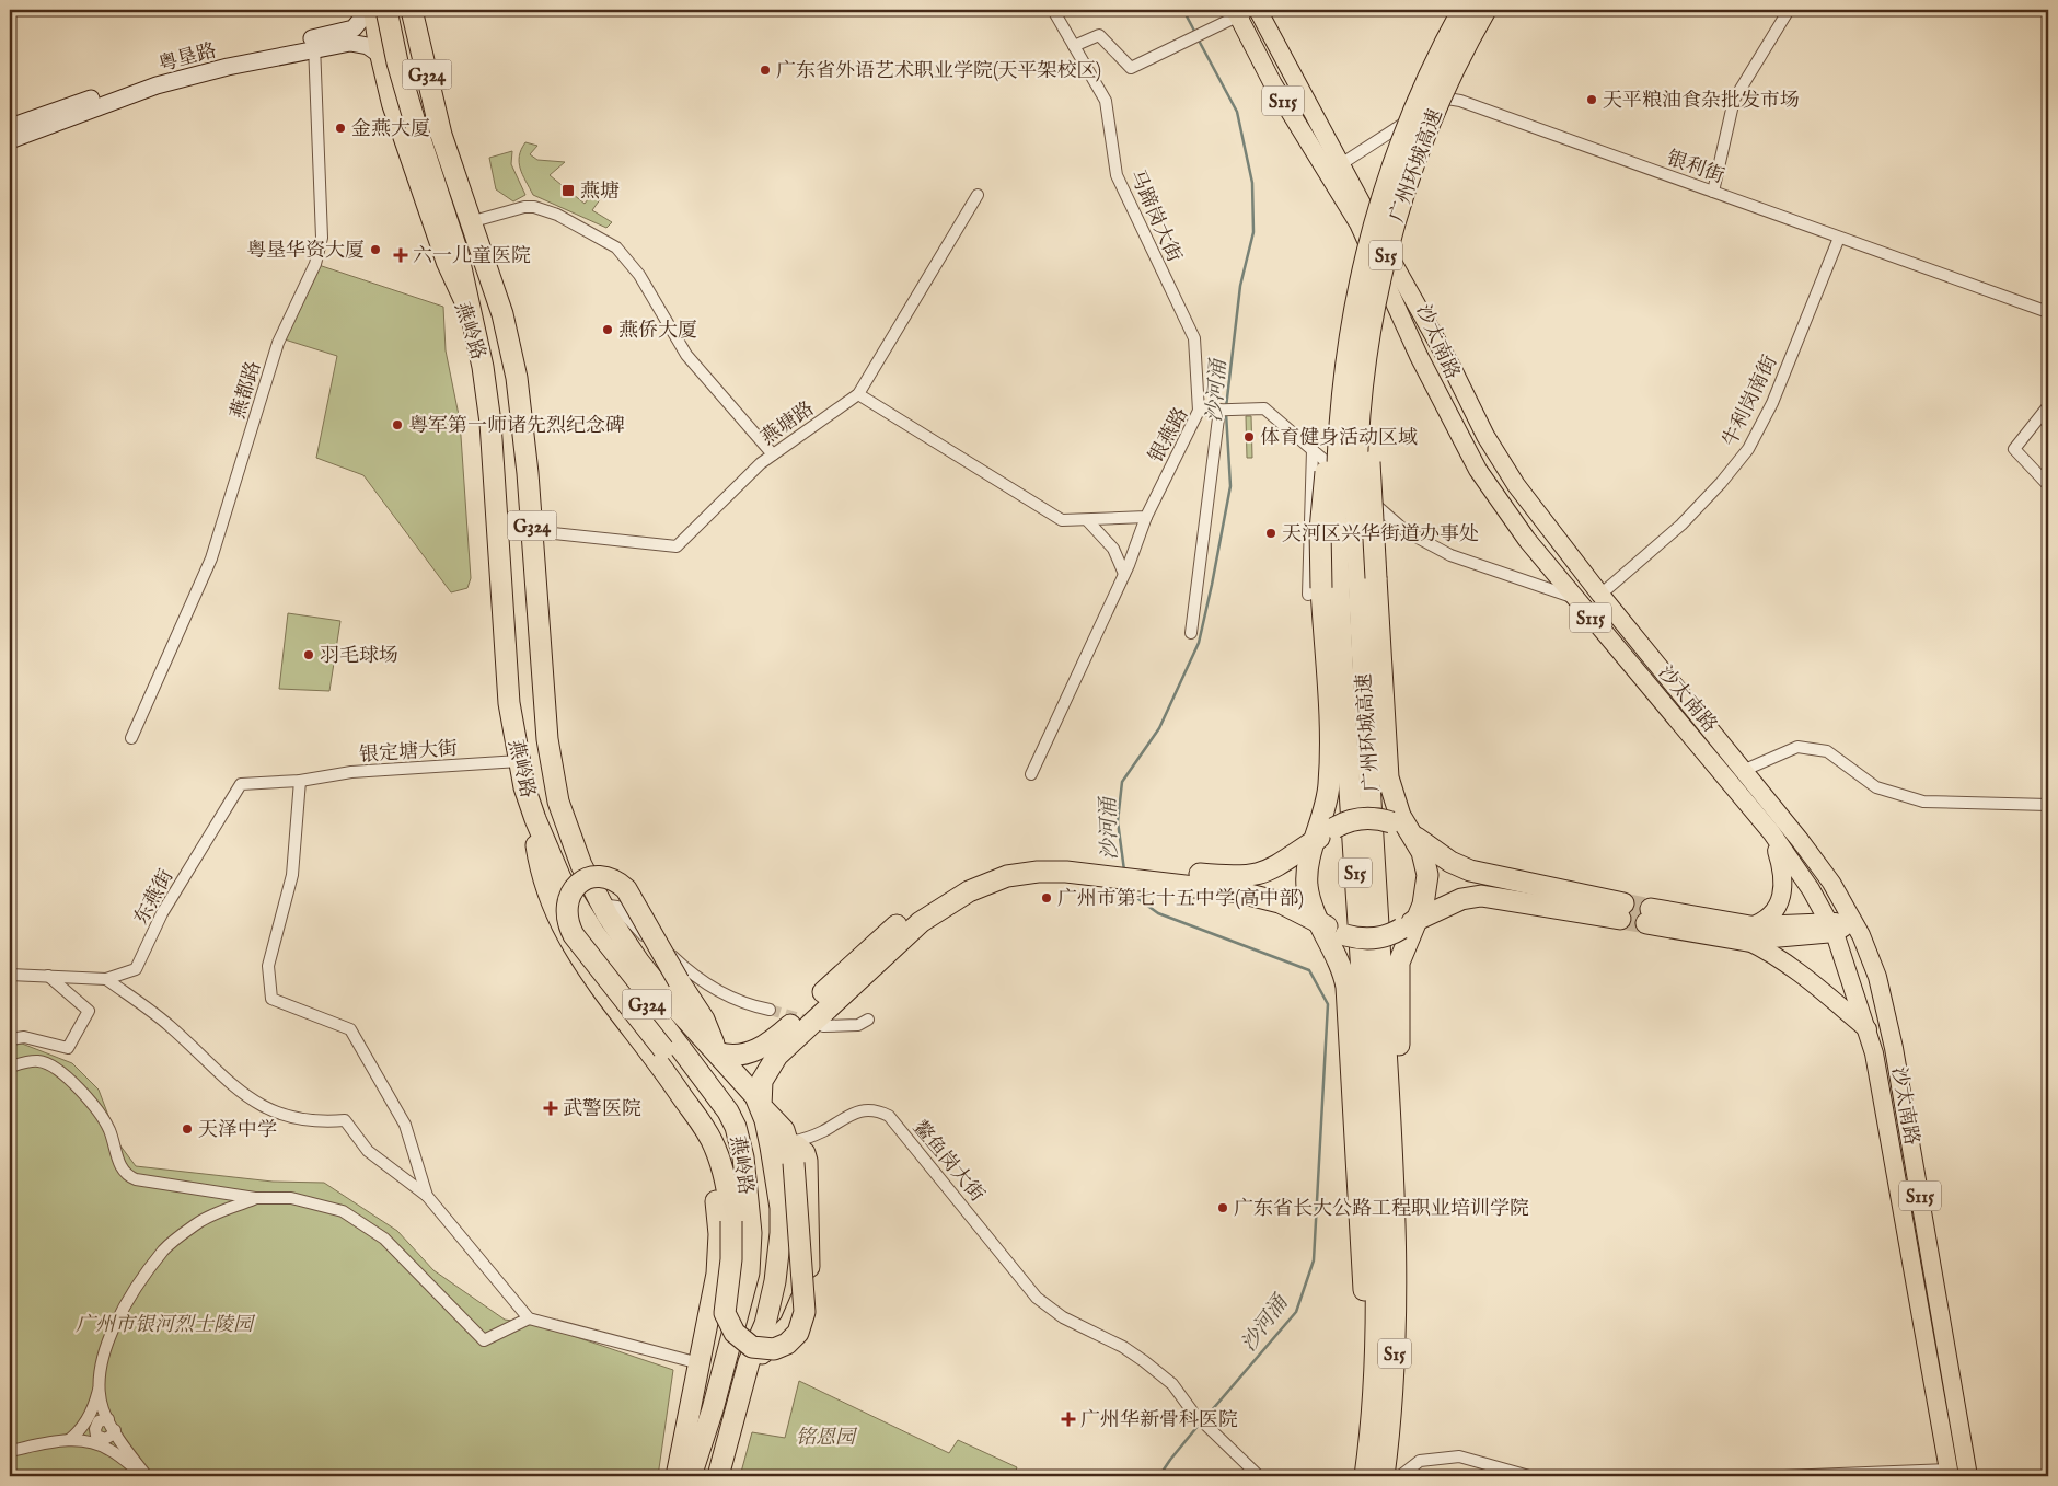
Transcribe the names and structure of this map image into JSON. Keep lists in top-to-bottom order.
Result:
{
  "streets": {
    "highway": [
      "G324",
      "广州环城高速",
      "S15",
      "燕岭路"
    ],
    "main road": ["粤垦路", "S115", "沙太南路"],
    "street": [
      "银利街",
      "马蹄岗大街",
      "燕都路",
      "牛利岗南街",
      "燕塘路",
      "银燕路",
      "银定塘大街",
      "东燕街",
      "鳌鱼岗大街"
    ]
  },
  "crossings": [
    ["粤垦路", "燕岭路"],
    ["粤垦路", "燕都路"],
    ["S115", "银利街"],
    ["S115", "沙太南路"],
    ["银利街", "沙太南路"],
    ["银利街", "牛利岗南街"],
    ["马蹄岗大街", "银燕路"],
    ["燕岭路", "燕塘路"],
    ["燕岭路", "银定塘大街"],
    ["沙太南路", "牛利岗南街"],
    ["沙太南路", "银燕路"],
    ["银定塘大街", "东燕街"]
  ],
  "water": ["沙河涌"],
  "parks": ["广州市银河烈士陵园", "铭恩园"],
  "places": {
    "other": [
      "广东省外语艺术职业学院(天平架校区)",
      "天平粮油食杂批发市场",
      "金燕大厦",
      "粤垦华资大厦",
      "燕侨大厦",
      "粤军第一师诸先烈纪念碑",
      "体育健身活动区域",
      "天河区兴华街道办事处",
      "羽毛球场",
      "广州市第七十五中学(高中部)",
      "天泽中学",
      "广东省长大公路工程职业培训学院"
    ],
    "transit": ["燕塘"],
    "health": ["六一儿童医院", "武警医院", "广州华新骨科医院"]
  }
}
